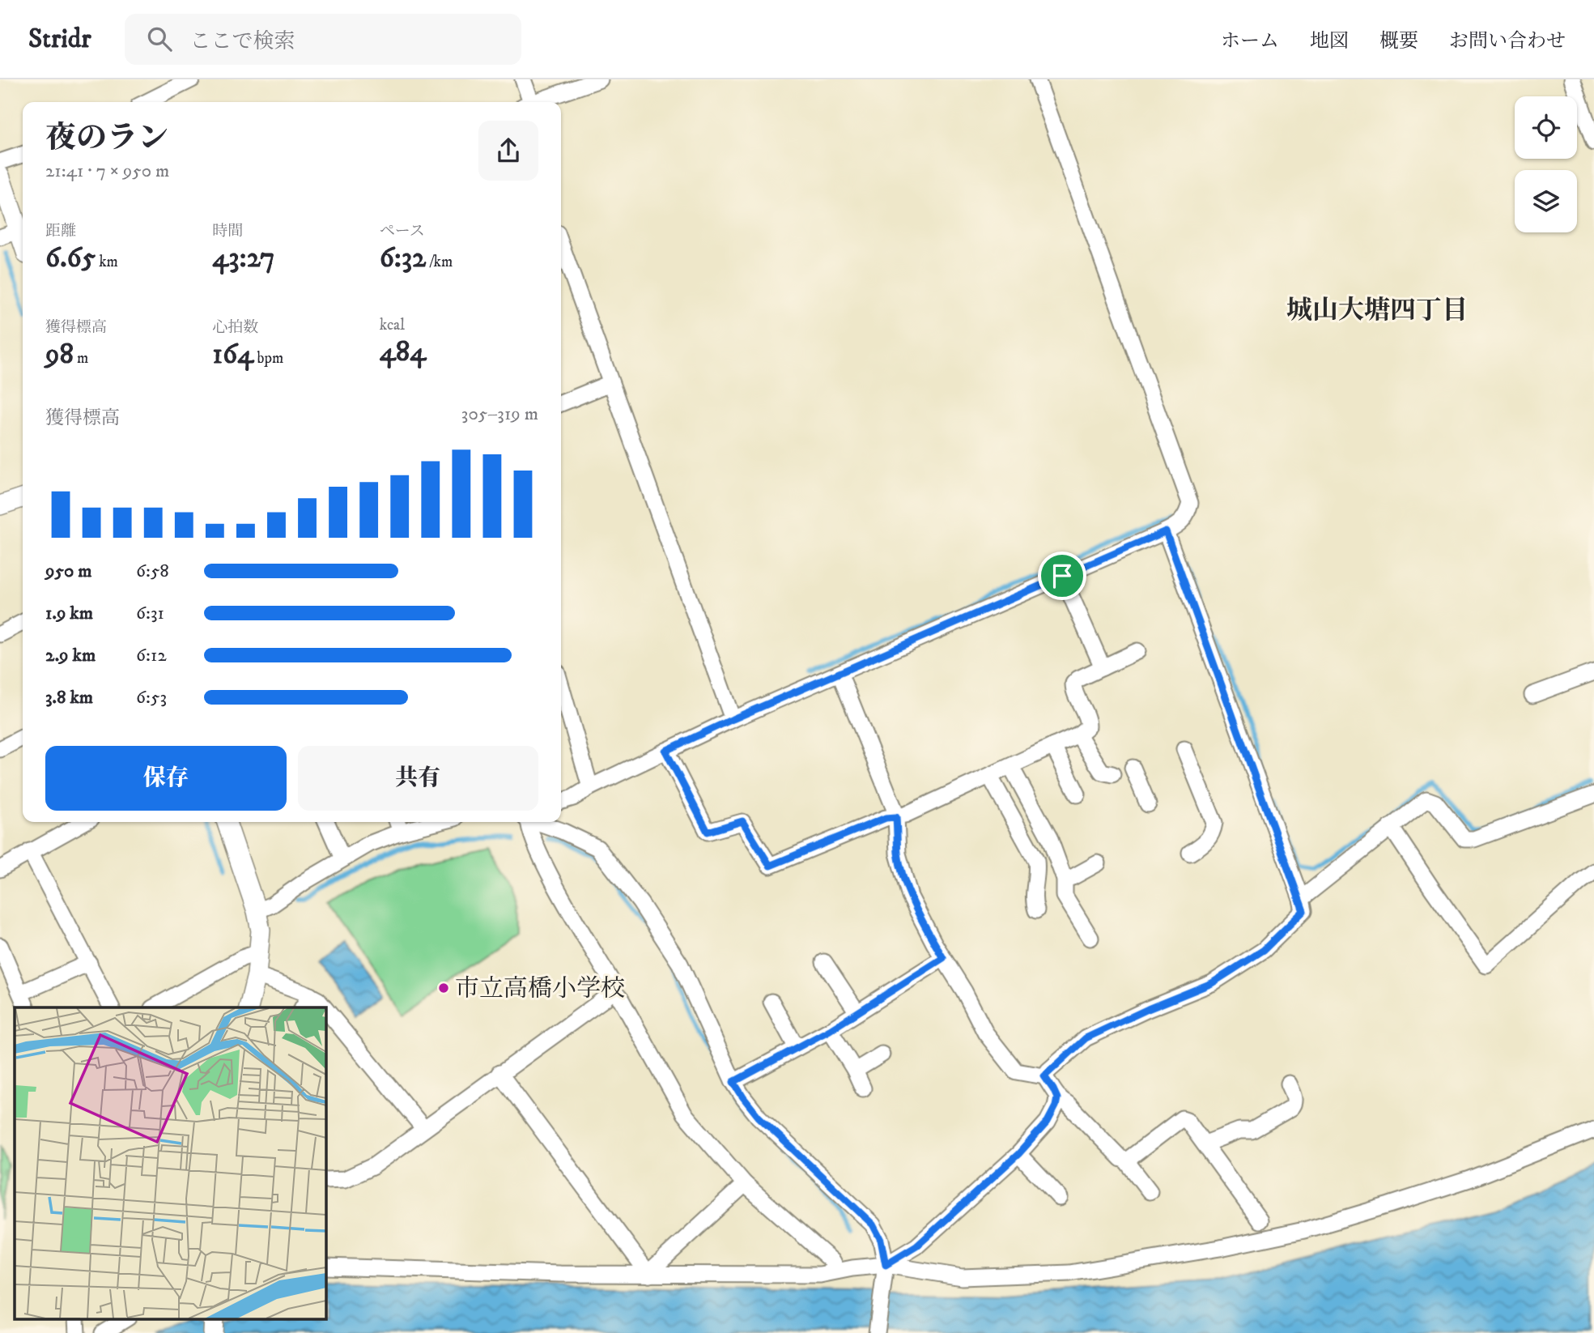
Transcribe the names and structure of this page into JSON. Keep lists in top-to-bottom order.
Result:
{
  "districts": ["城山大塘四丁目"],
  "places": ["市立高橋小学校"],
  "page": {
    "header": "Stridr",
    "search": "ここで検索",
    "nav": [
      "ホーム",
      "地図",
      "概要",
      "お問い合わせ"
    ],
    "heading": ["夜のラン", "21:41 · 7 × 950 m"],
    "stats": [
      ["距離", "6.65 km"],
      ["時間", "43:27"],
      ["ペース", "6:32 /km"],
      ["獲得標高", "98 m"],
      ["心拍数", "164 bpm"],
      ["kcal", "484"]
    ],
    "chart": ["獲得標高", "305–319 m"],
    "list": [
      {
        "name": "950 m",
        "note": "6:58"
      },
      {
        "name": "1.9 km",
        "note": "6:31"
      },
      {
        "name": "2.9 km",
        "note": "6:12"
      },
      {
        "name": "3.8 km",
        "note": "6:53"
      }
    ],
    "buttons": ["保存", "共有"]
  }
}
